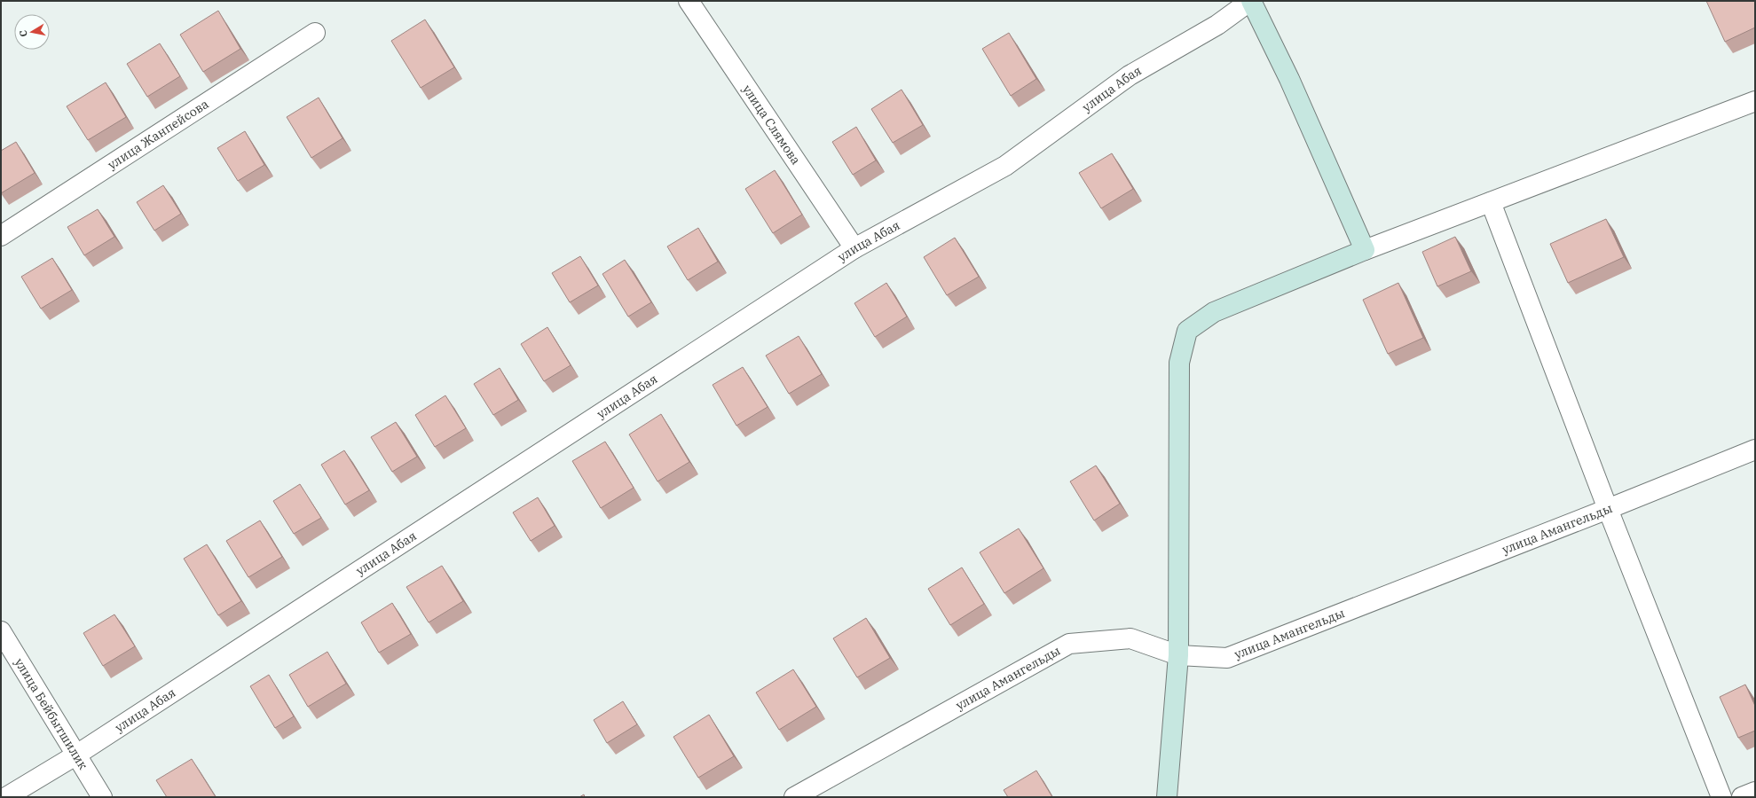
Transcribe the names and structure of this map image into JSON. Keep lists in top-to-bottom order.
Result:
{
  "streets": {
    "street": [
      "улица Абая",
      "улица Слямова",
      "улица Жанпейсова",
      "улица Амангельды",
      "улица Бейбытшилик"
    ]
  },
  "crossings": [
    ["улица Абая", "улица Слямова"],
    ["улица Абая", "улица Бейбытшилик"]
  ],
  "north": "left"
}
